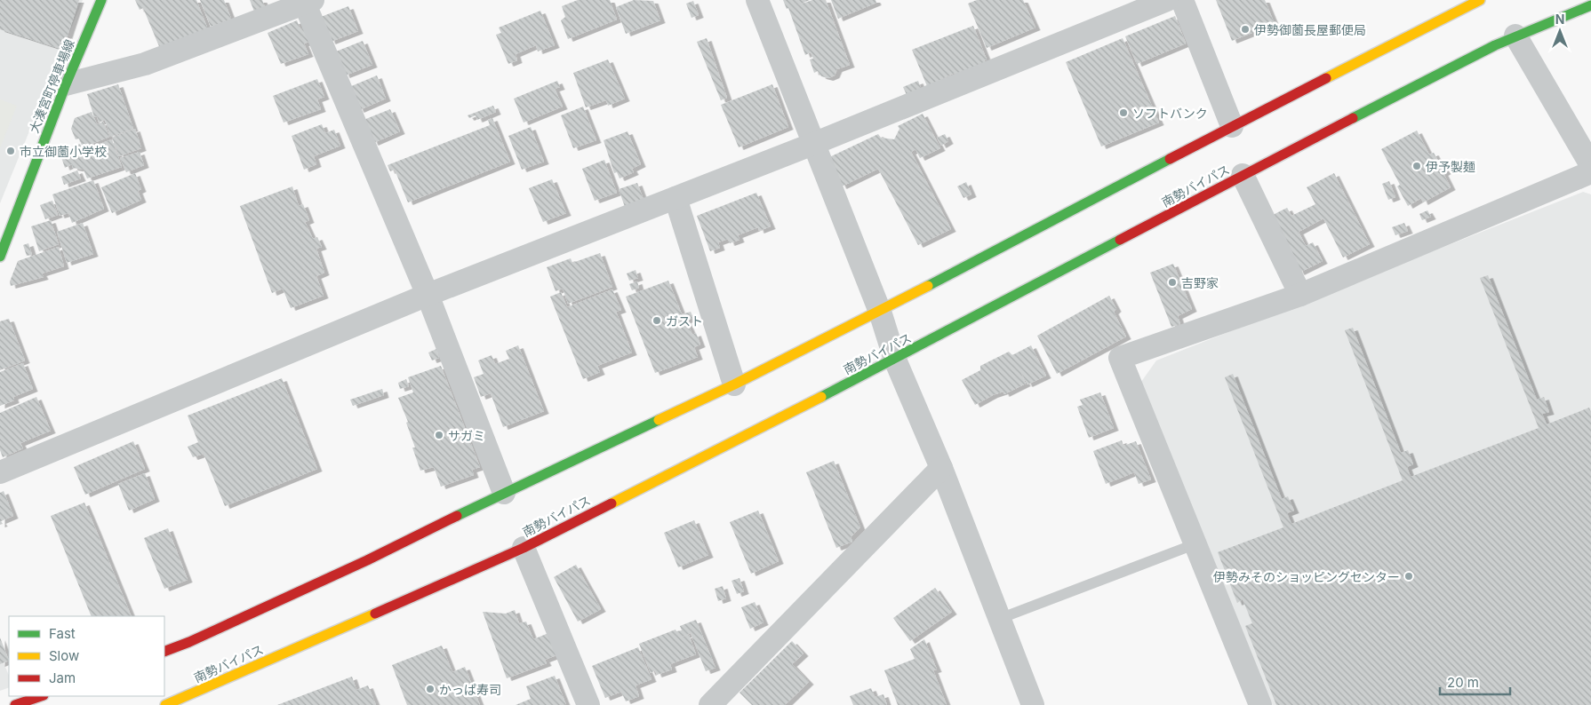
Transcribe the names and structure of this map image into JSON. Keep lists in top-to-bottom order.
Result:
{
  "streets": {
    "main road": ["大湊宮町停車場線", "南勢バイパス"]
  },
  "places": [
    "伊勢御薗長屋郵便局",
    "ソフトバンク",
    "市立御薗小学校",
    "伊予製麺",
    "吉野家",
    "ガスト",
    "サガミ",
    "伊勢みそのショッピングセンター",
    "かっぱ寿司"
  ],
  "legend": ["Fast", "Slow", "Jam"],
  "scale_bar": "20 m",
  "north": "top"
}
